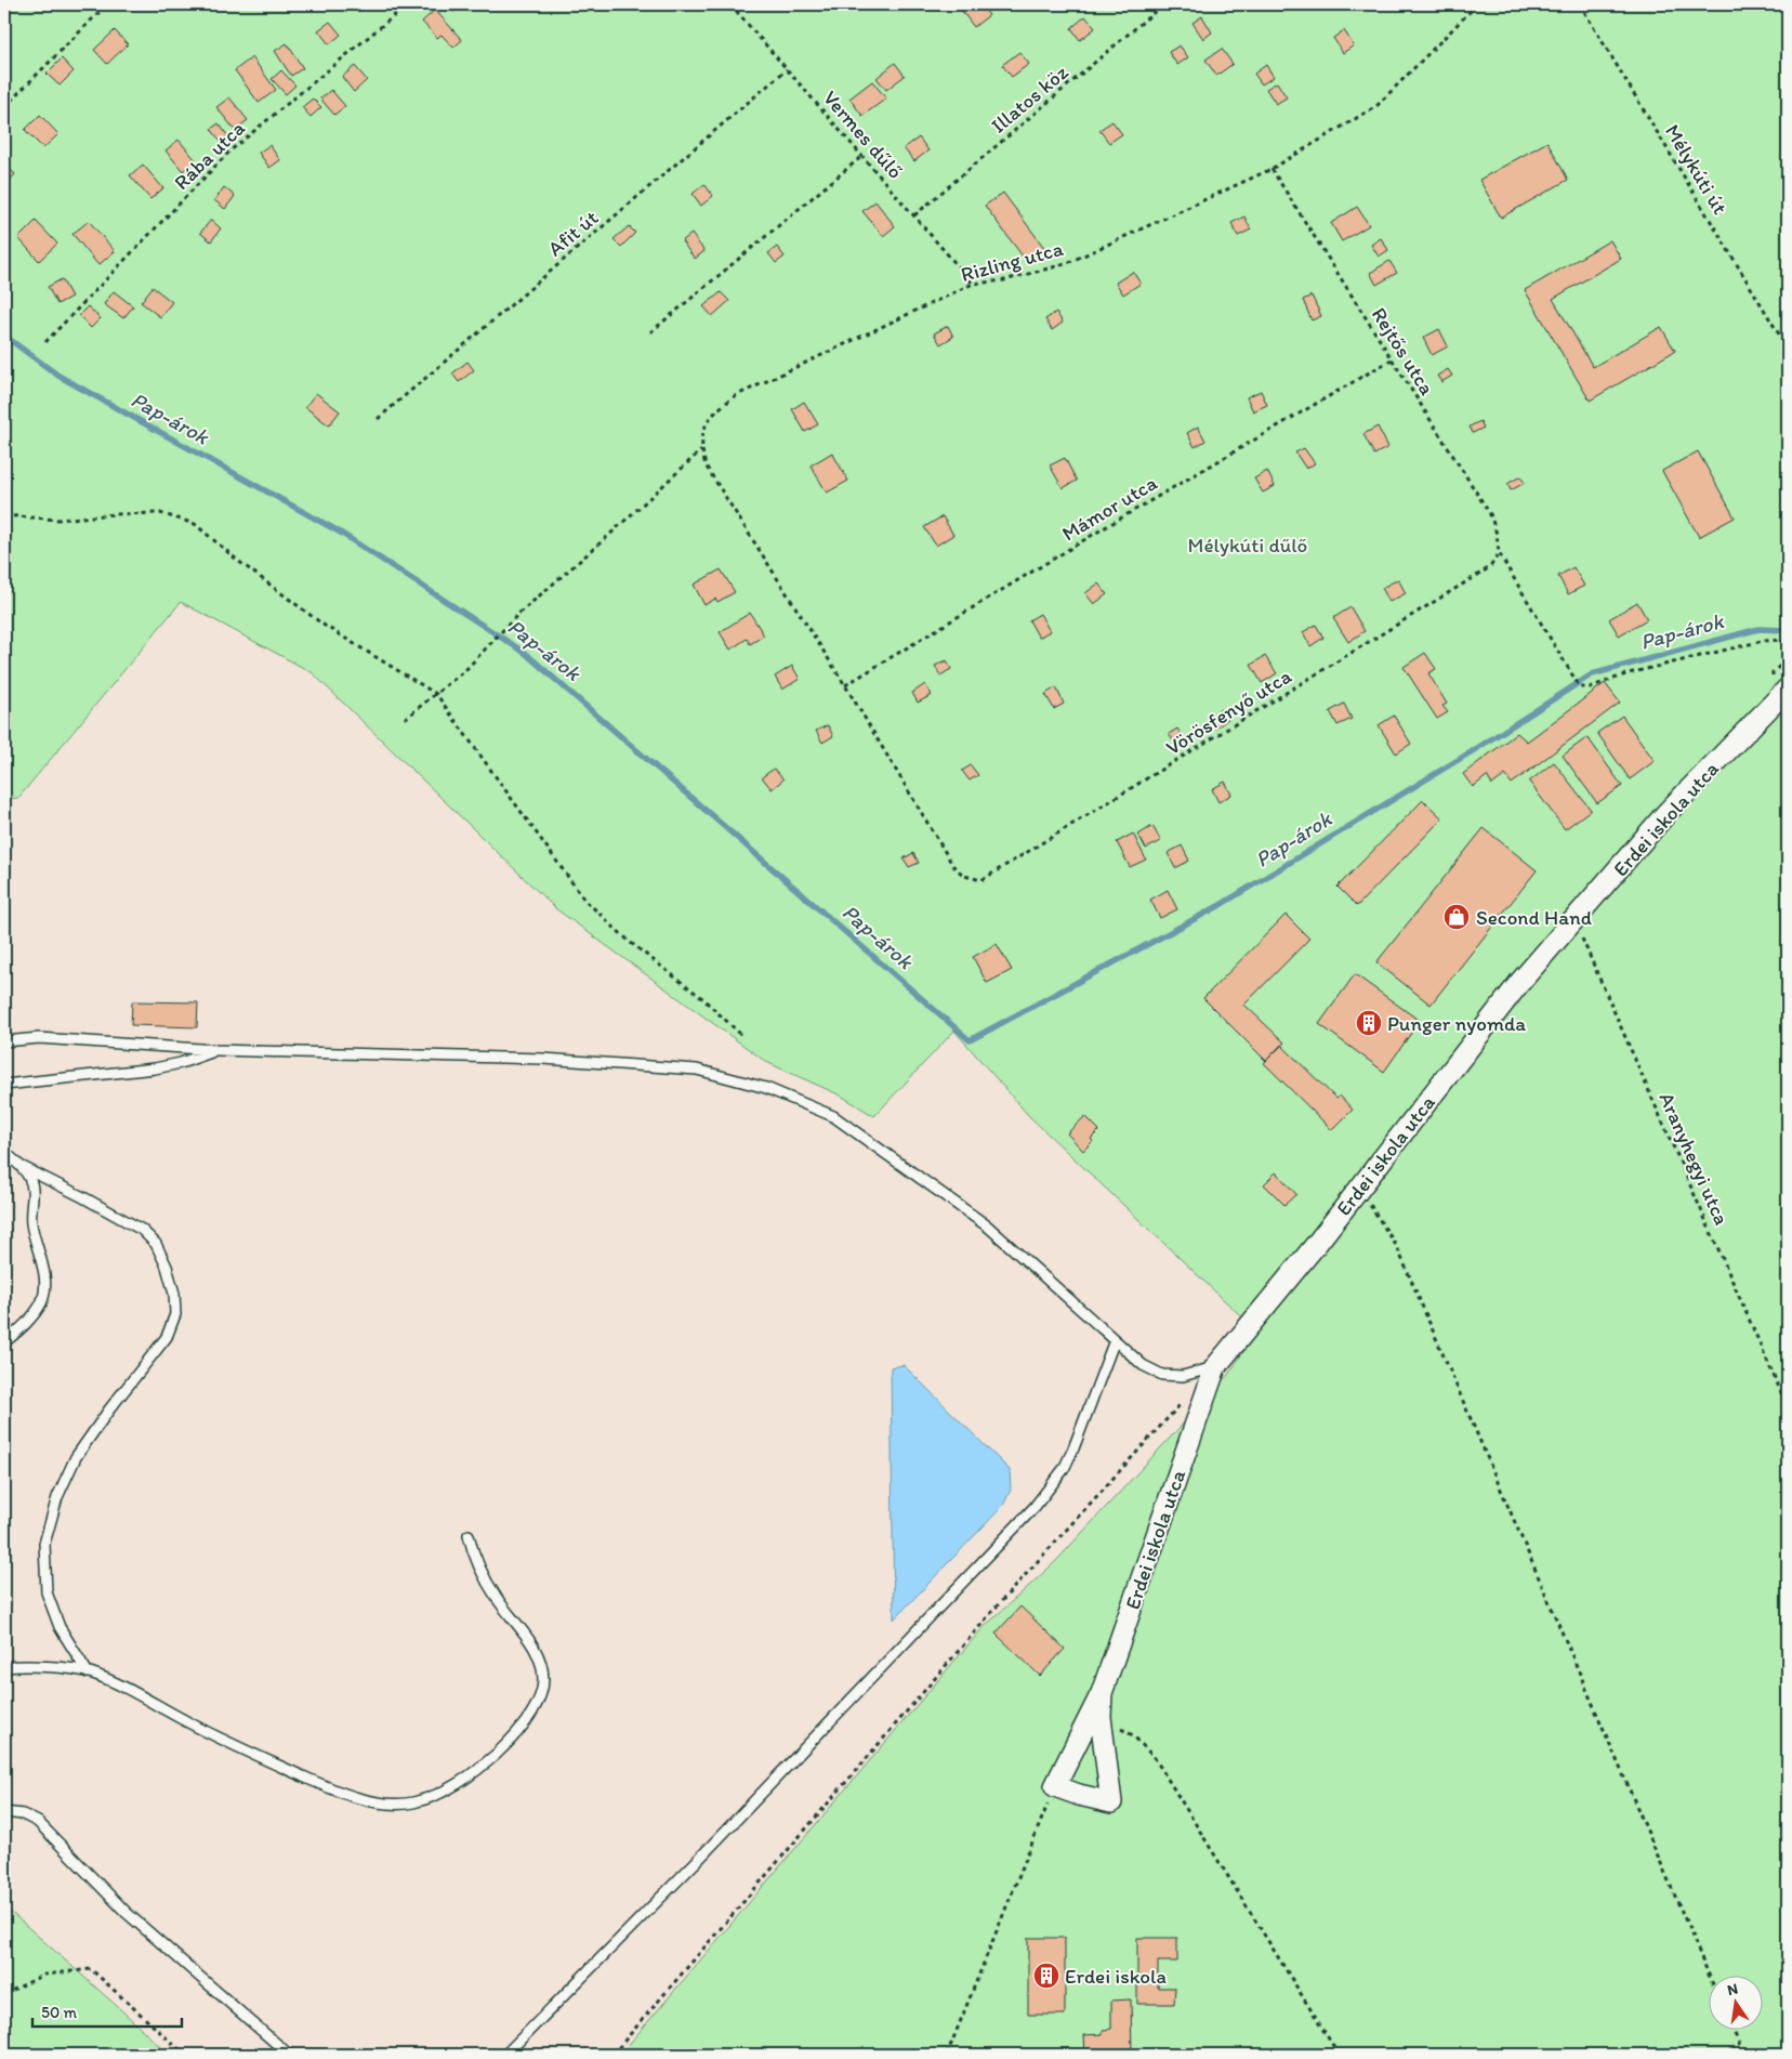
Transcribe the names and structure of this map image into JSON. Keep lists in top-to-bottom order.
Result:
{
  "streets": {
    "street": ["Erdei iskola utca"],
    "path": [
      "Illatos köz",
      "Vermes dűlő",
      "Rába utca",
      "Mélykúti út",
      "Afit út",
      "Rizling utca",
      "Rejtős utca",
      "Mámor utca",
      "Vörösfenyő utca",
      "Aranyhegyi utca"
    ]
  },
  "crossings": [
    ["Illatos köz", "Vermes dűlő"],
    ["Vermes dűlő", "Afit út"],
    ["Vermes dűlő", "Rizling utca"],
    ["Rizling utca", "Rejtős utca"],
    ["Rejtős utca", "Mámor utca"],
    ["Rejtős utca", "Vörösfenyő utca"],
    ["Mámor utca", "Vörösfenyő utca"],
    ["Erdei iskola utca", "Aranyhegyi utca"]
  ],
  "water": ["Pap-árok"],
  "parks": ["Mélykúti dűlő"],
  "places": {
    "shop": ["Second Hand"],
    "building": ["Punger nyomda", "Erdei iskola"]
  },
  "scale_bar": "50 m",
  "north": "top"
}
